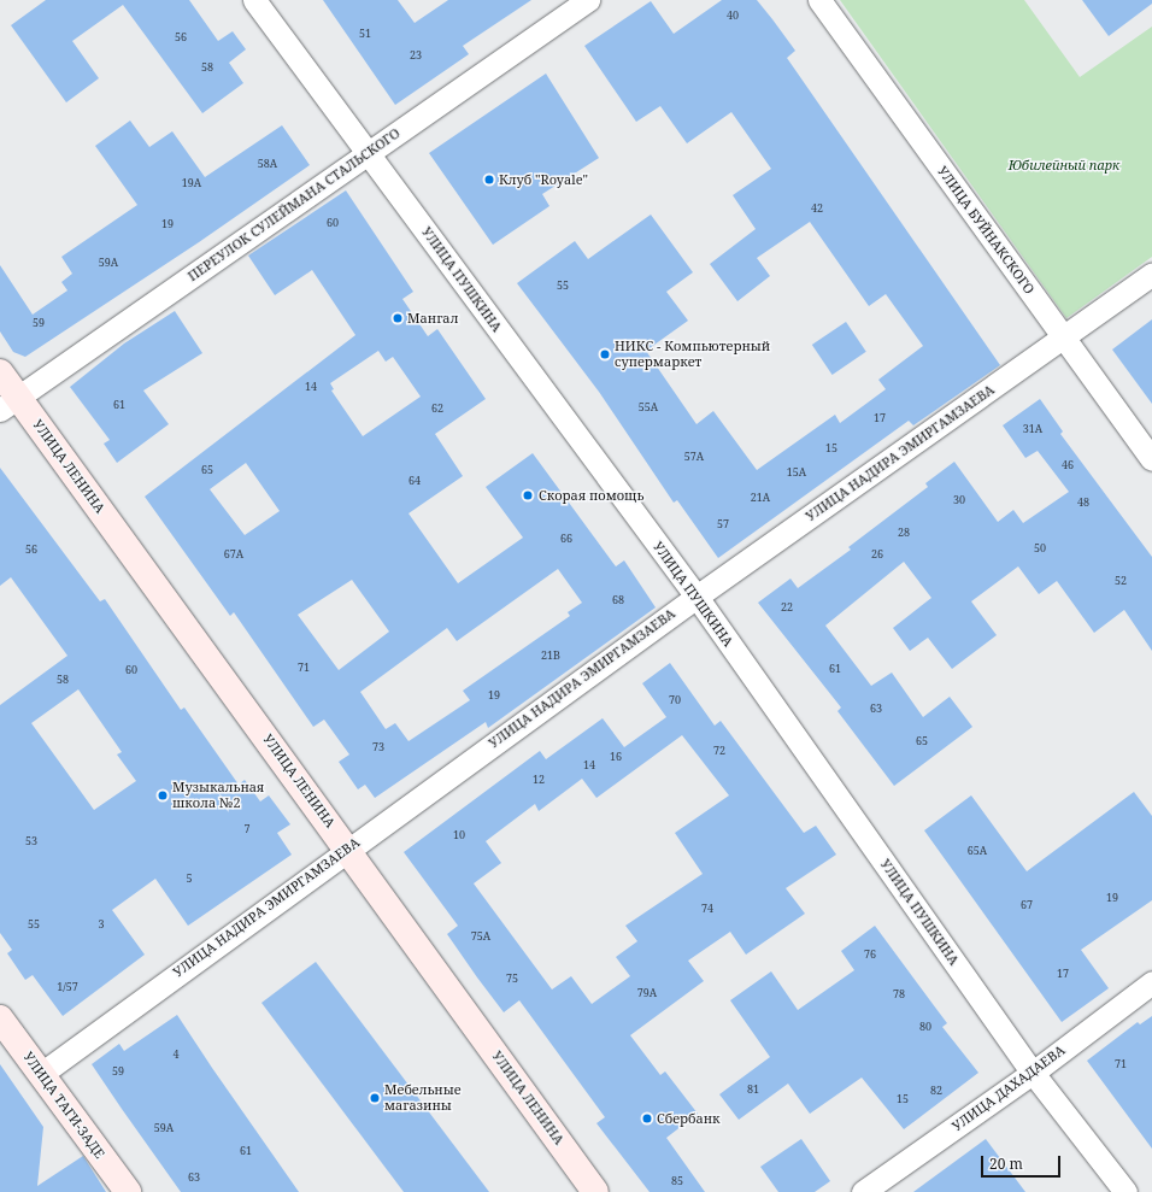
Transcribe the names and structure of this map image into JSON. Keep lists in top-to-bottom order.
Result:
{
  "streets": {
    "street": [
      "ПЕРЕУЛОК СУЛЕЙМАНА СТАЛЬСКОГО",
      "УЛИЦА БУЙНАКСКОГО",
      "УЛИЦА ПУШКИНА",
      "УЛИЦА НАДИРА ЭМИРГАМЗАЕВА",
      "УЛИЦА ЛЕНИНА",
      "УЛИЦА ДАХАДАЕВА",
      "УЛИЦА ТАГИ-ЗАДЕ"
    ]
  },
  "crossings": [
    ["ПЕРЕУЛОК СУЛЕЙМАНА СТАЛЬСКОГО", "УЛИЦА ПУШКИНА"],
    ["ПЕРЕУЛОК СУЛЕЙМАНА СТАЛЬСКОГО", "УЛИЦА ЛЕНИНА"],
    ["УЛИЦА БУЙНАКСКОГО", "УЛИЦА НАДИРА ЭМИРГАМЗАЕВА"],
    ["УЛИЦА ПУШКИНА", "УЛИЦА НАДИРА ЭМИРГАМЗАЕВА"],
    ["УЛИЦА ПУШКИНА", "УЛИЦА ДАХАДАЕВА"],
    ["УЛИЦА НАДИРА ЭМИРГАМЗАЕВА", "УЛИЦА ЛЕНИНА"],
    ["УЛИЦА НАДИРА ЭМИРГАМЗАЕВА", "УЛИЦА ТАГИ-ЗАДЕ"]
  ],
  "parks": ["Юбилейный парк"],
  "places": [
    "Клуб \"Royale\"",
    "Мангал",
    "НИКС - Компьютерный супермаркет",
    "Скорая помощь",
    "Музыкальная школа №2",
    "Мебельные магазины",
    "Сбербанк"
  ],
  "house_numbers": [
    "40",
    "51",
    "56",
    "23",
    "58",
    "58А",
    "19А",
    "42",
    "60",
    "19",
    "59А",
    "55",
    "59",
    "14",
    "61",
    "55А",
    "62",
    "17",
    "31А",
    "15",
    "57А",
    "46",
    "65",
    "15А",
    "64",
    "21А",
    "30",
    "48",
    "57",
    "28",
    "66",
    "50",
    "56",
    "67А",
    "26",
    "52",
    "68",
    "22",
    "21В",
    "71",
    "61",
    "60",
    "58",
    "19",
    "70",
    "63",
    "65",
    "73",
    "72",
    "16",
    "14",
    "12",
    "7",
    "10",
    "53",
    "65А",
    "5",
    "19",
    "67",
    "74",
    "55",
    "3",
    "75А",
    "76",
    "17",
    "75",
    "1/57",
    "79А",
    "78",
    "80",
    "4",
    "71",
    "59",
    "81",
    "82",
    "15",
    "59А",
    "61",
    "63",
    "85"
  ],
  "scale_bar": "20 m"
}
